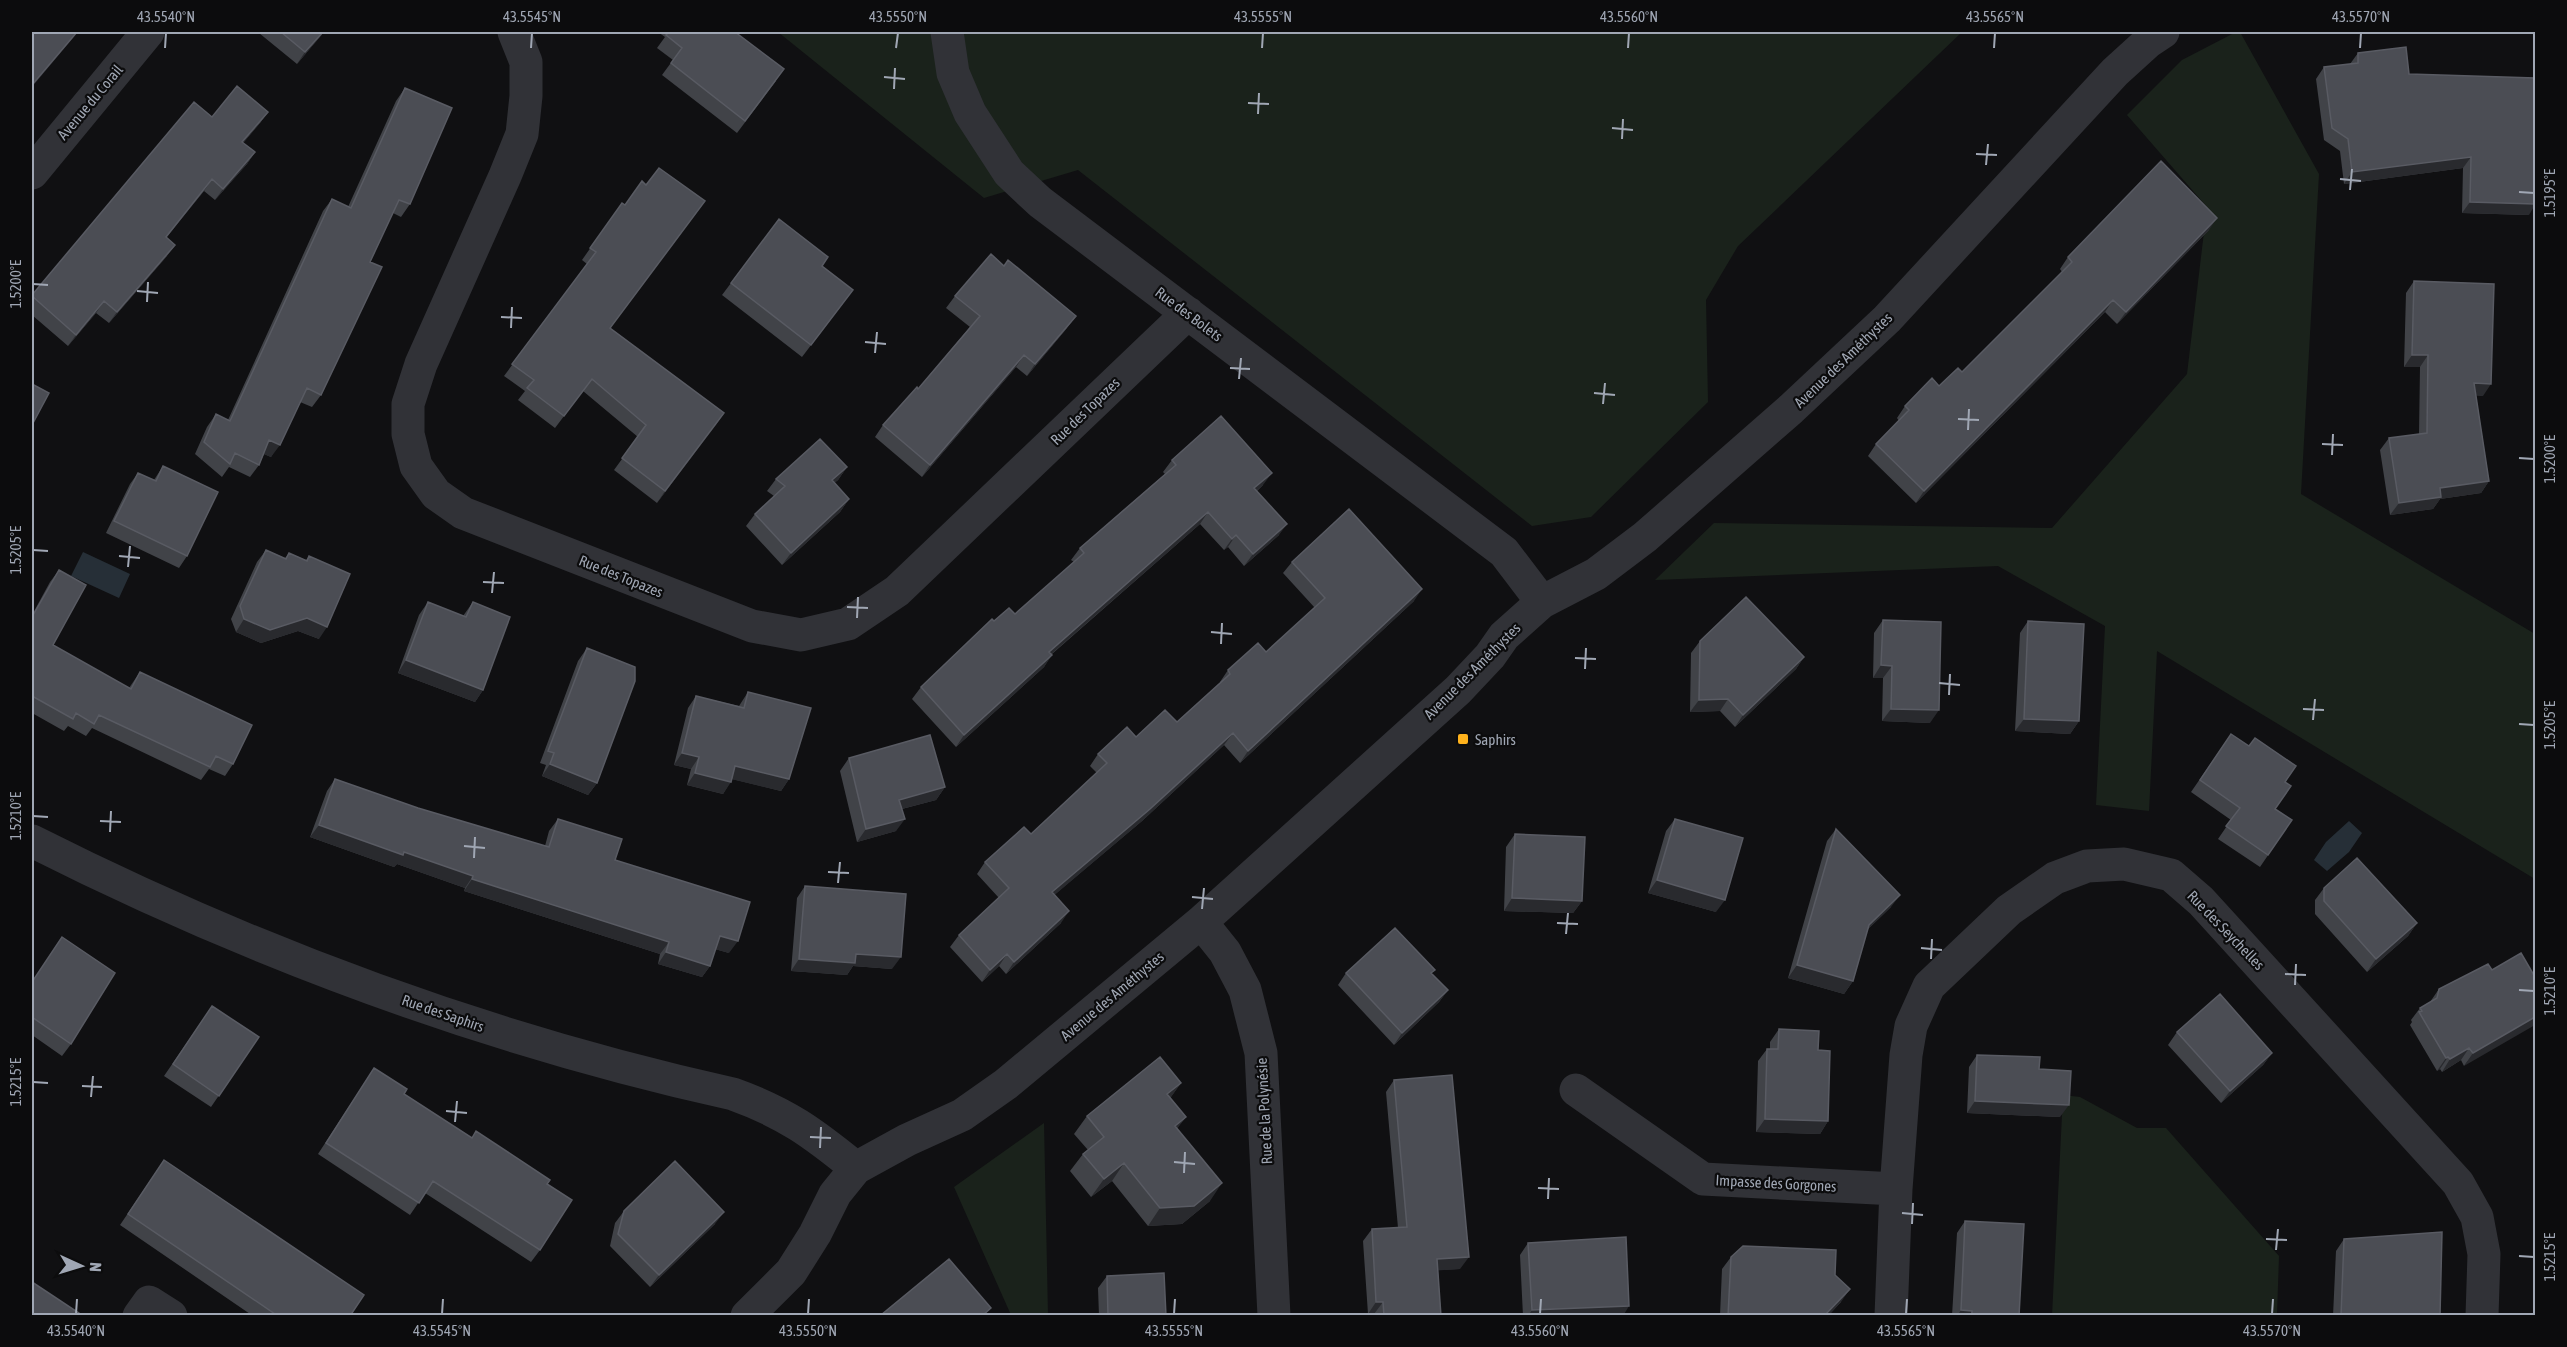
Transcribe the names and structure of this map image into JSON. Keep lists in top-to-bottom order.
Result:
{
  "streets": {
    "street": [
      "Avenue du Corail",
      "Rue des Bolets",
      "Avenue des Améthystes",
      "Rue des Topazes",
      "Rue des Seychelles",
      "Rue des Saphirs",
      "Rue de la Polynésie",
      "Impasse des Gorgones"
    ]
  },
  "crossings": [
    ["Rue des Bolets", "Avenue des Améthystes"],
    ["Rue des Bolets", "Rue des Topazes"],
    ["Avenue des Améthystes", "Rue des Saphirs"],
    ["Avenue des Améthystes", "Rue de la Polynésie"],
    ["Rue des Seychelles", "Impasse des Gorgones"]
  ],
  "places": {
    "transit": ["Saphirs"]
  },
  "north": "right",
  "coordinates": [
    "43.5540°N",
    "43.5545°N",
    "43.5550°N",
    "43.5555°N",
    "43.5560°N",
    "43.5565°N",
    "43.5570°N",
    "1.5195°E",
    "1.5200°E",
    "1.5205°E",
    "1.5210°E",
    "1.5215°E"
  ]
}
